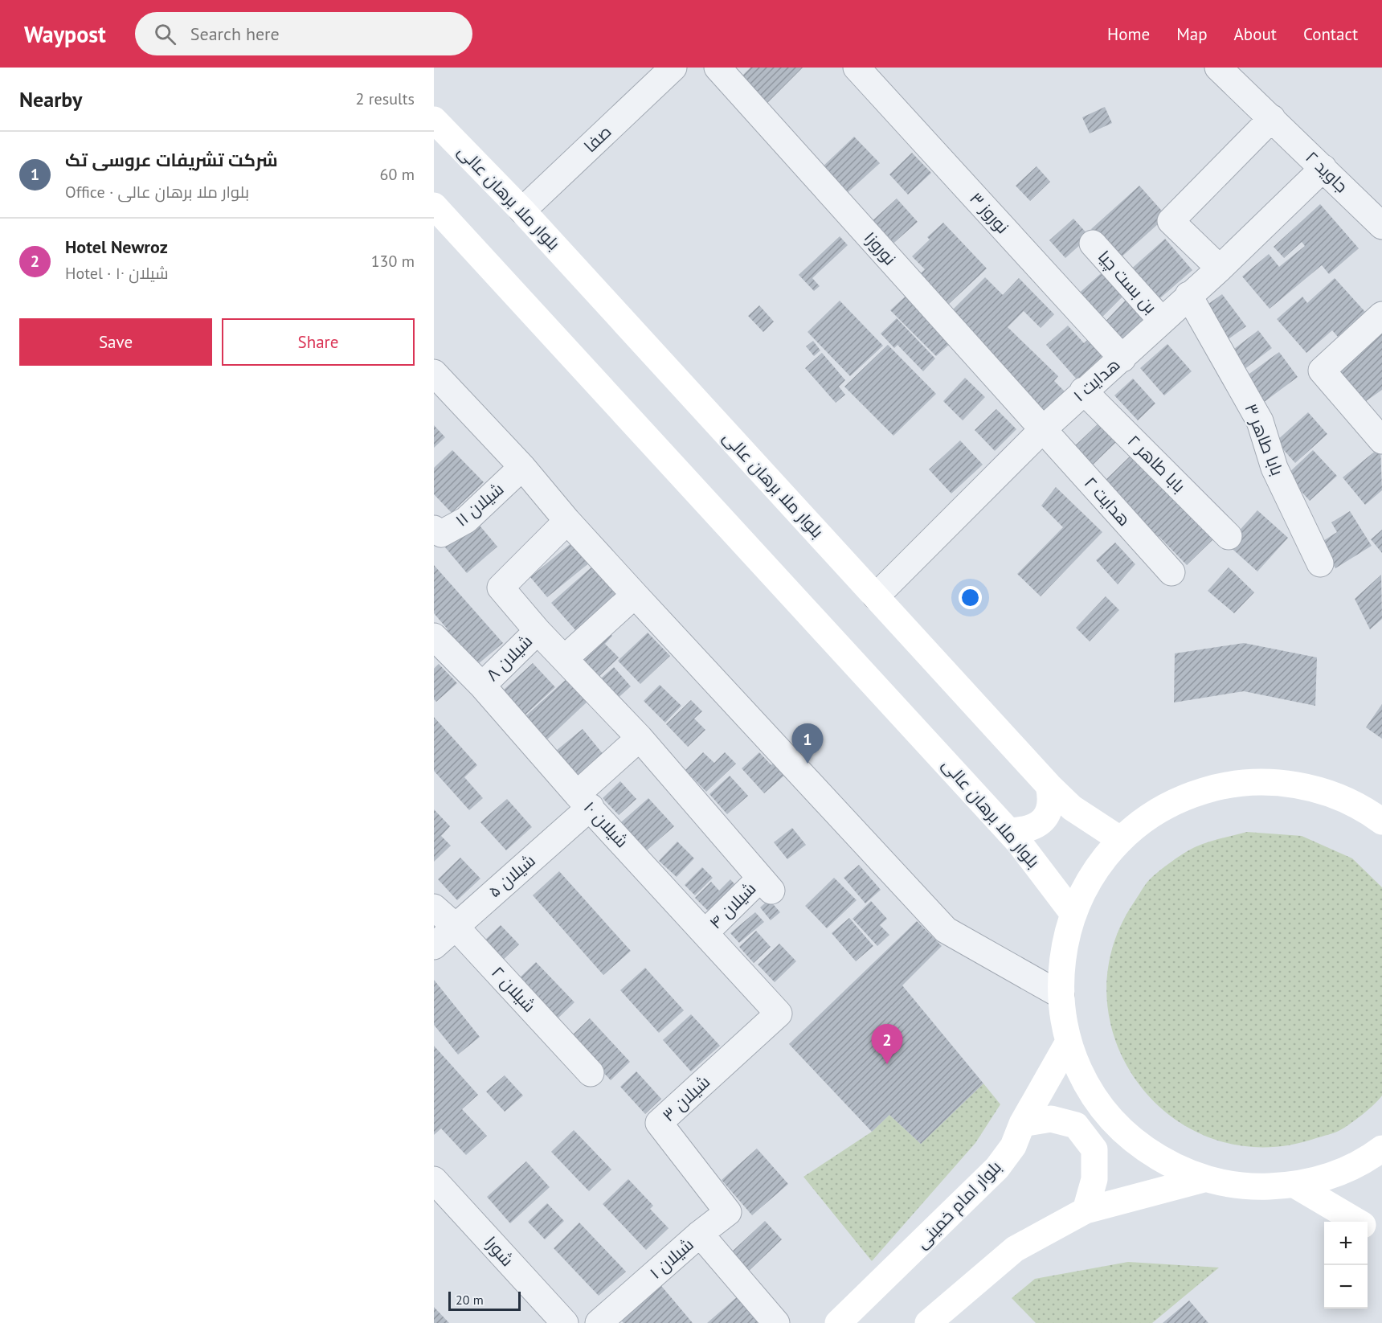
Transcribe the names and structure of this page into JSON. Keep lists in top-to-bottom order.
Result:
{
  "streets": {
    "main road": ["بلوار ملا برهان عالی", "بلوار امام خمینی"],
    "street": [
      "صفا",
      "جاوید ۲",
      "نوروز ۳",
      "نوروز۱",
      "بن بست چیا",
      "هدایت ۱",
      "بابا طاهر ۳",
      "بابا طاهر ۲",
      "هدایت ۲",
      "شیلان ۱۱",
      "شیلان ۸",
      "شیلان ۱۰",
      "شیلان ۵",
      "شیلان ۴",
      "شیلان ۲",
      "شیلان ۳",
      "شورا",
      "شیلان ۱"
    ]
  },
  "crossings": [
    ["صفا", "بلوار ملا برهان عالی"],
    ["جاوید ۲", "هدایت ۱"],
    ["بلوار ملا برهان عالی", "هدایت ۱"],
    ["نوروز ۳", "هدایت ۱"],
    ["نوروز۱", "هدایت ۱"],
    ["نوروز۱", "هدایت ۲"],
    ["بن بست چیا", "هدایت ۱"],
    ["هدایت ۱", "بابا طاهر ۳"],
    ["هدایت ۱", "بابا طاهر ۲"],
    ["هدایت ۱", "هدایت ۲"],
    ["شیلان ۸", "شیلان ۱۰"],
    ["شیلان ۱۰", "شیلان ۵"],
    ["شیلان ۱۰", "شیلان ۴"],
    ["شیلان ۱۰", "شیلان ۳"],
    ["شیلان ۵", "شیلان ۴"],
    ["شیلان ۵", "شیلان ۲"],
    ["شیلان ۳", "شیلان ۱"]
  ],
  "scale_bar": "20 m",
  "page": {
    "header": "Waypost",
    "search": "Search here",
    "nav": [
      "Home",
      "Map",
      "About",
      "Contact"
    ],
    "heading": ["Nearby", "2 results"],
    "list": [
      {
        "mark": "1",
        "name": "شرکت تشریفات عروسی تک",
        "note": "Office · بلوار ملا برهان عالی",
        "value": "60 m"
      },
      {
        "mark": "2",
        "name": "Hotel Newroz",
        "note": "Hotel · شیلان ۱۰",
        "value": "130 m"
      }
    ],
    "buttons": ["Save", "Share"],
    "pins": ["1", "2"],
    "map_buttons": ["+", "−"],
    "scale": "20 m"
  }
}
